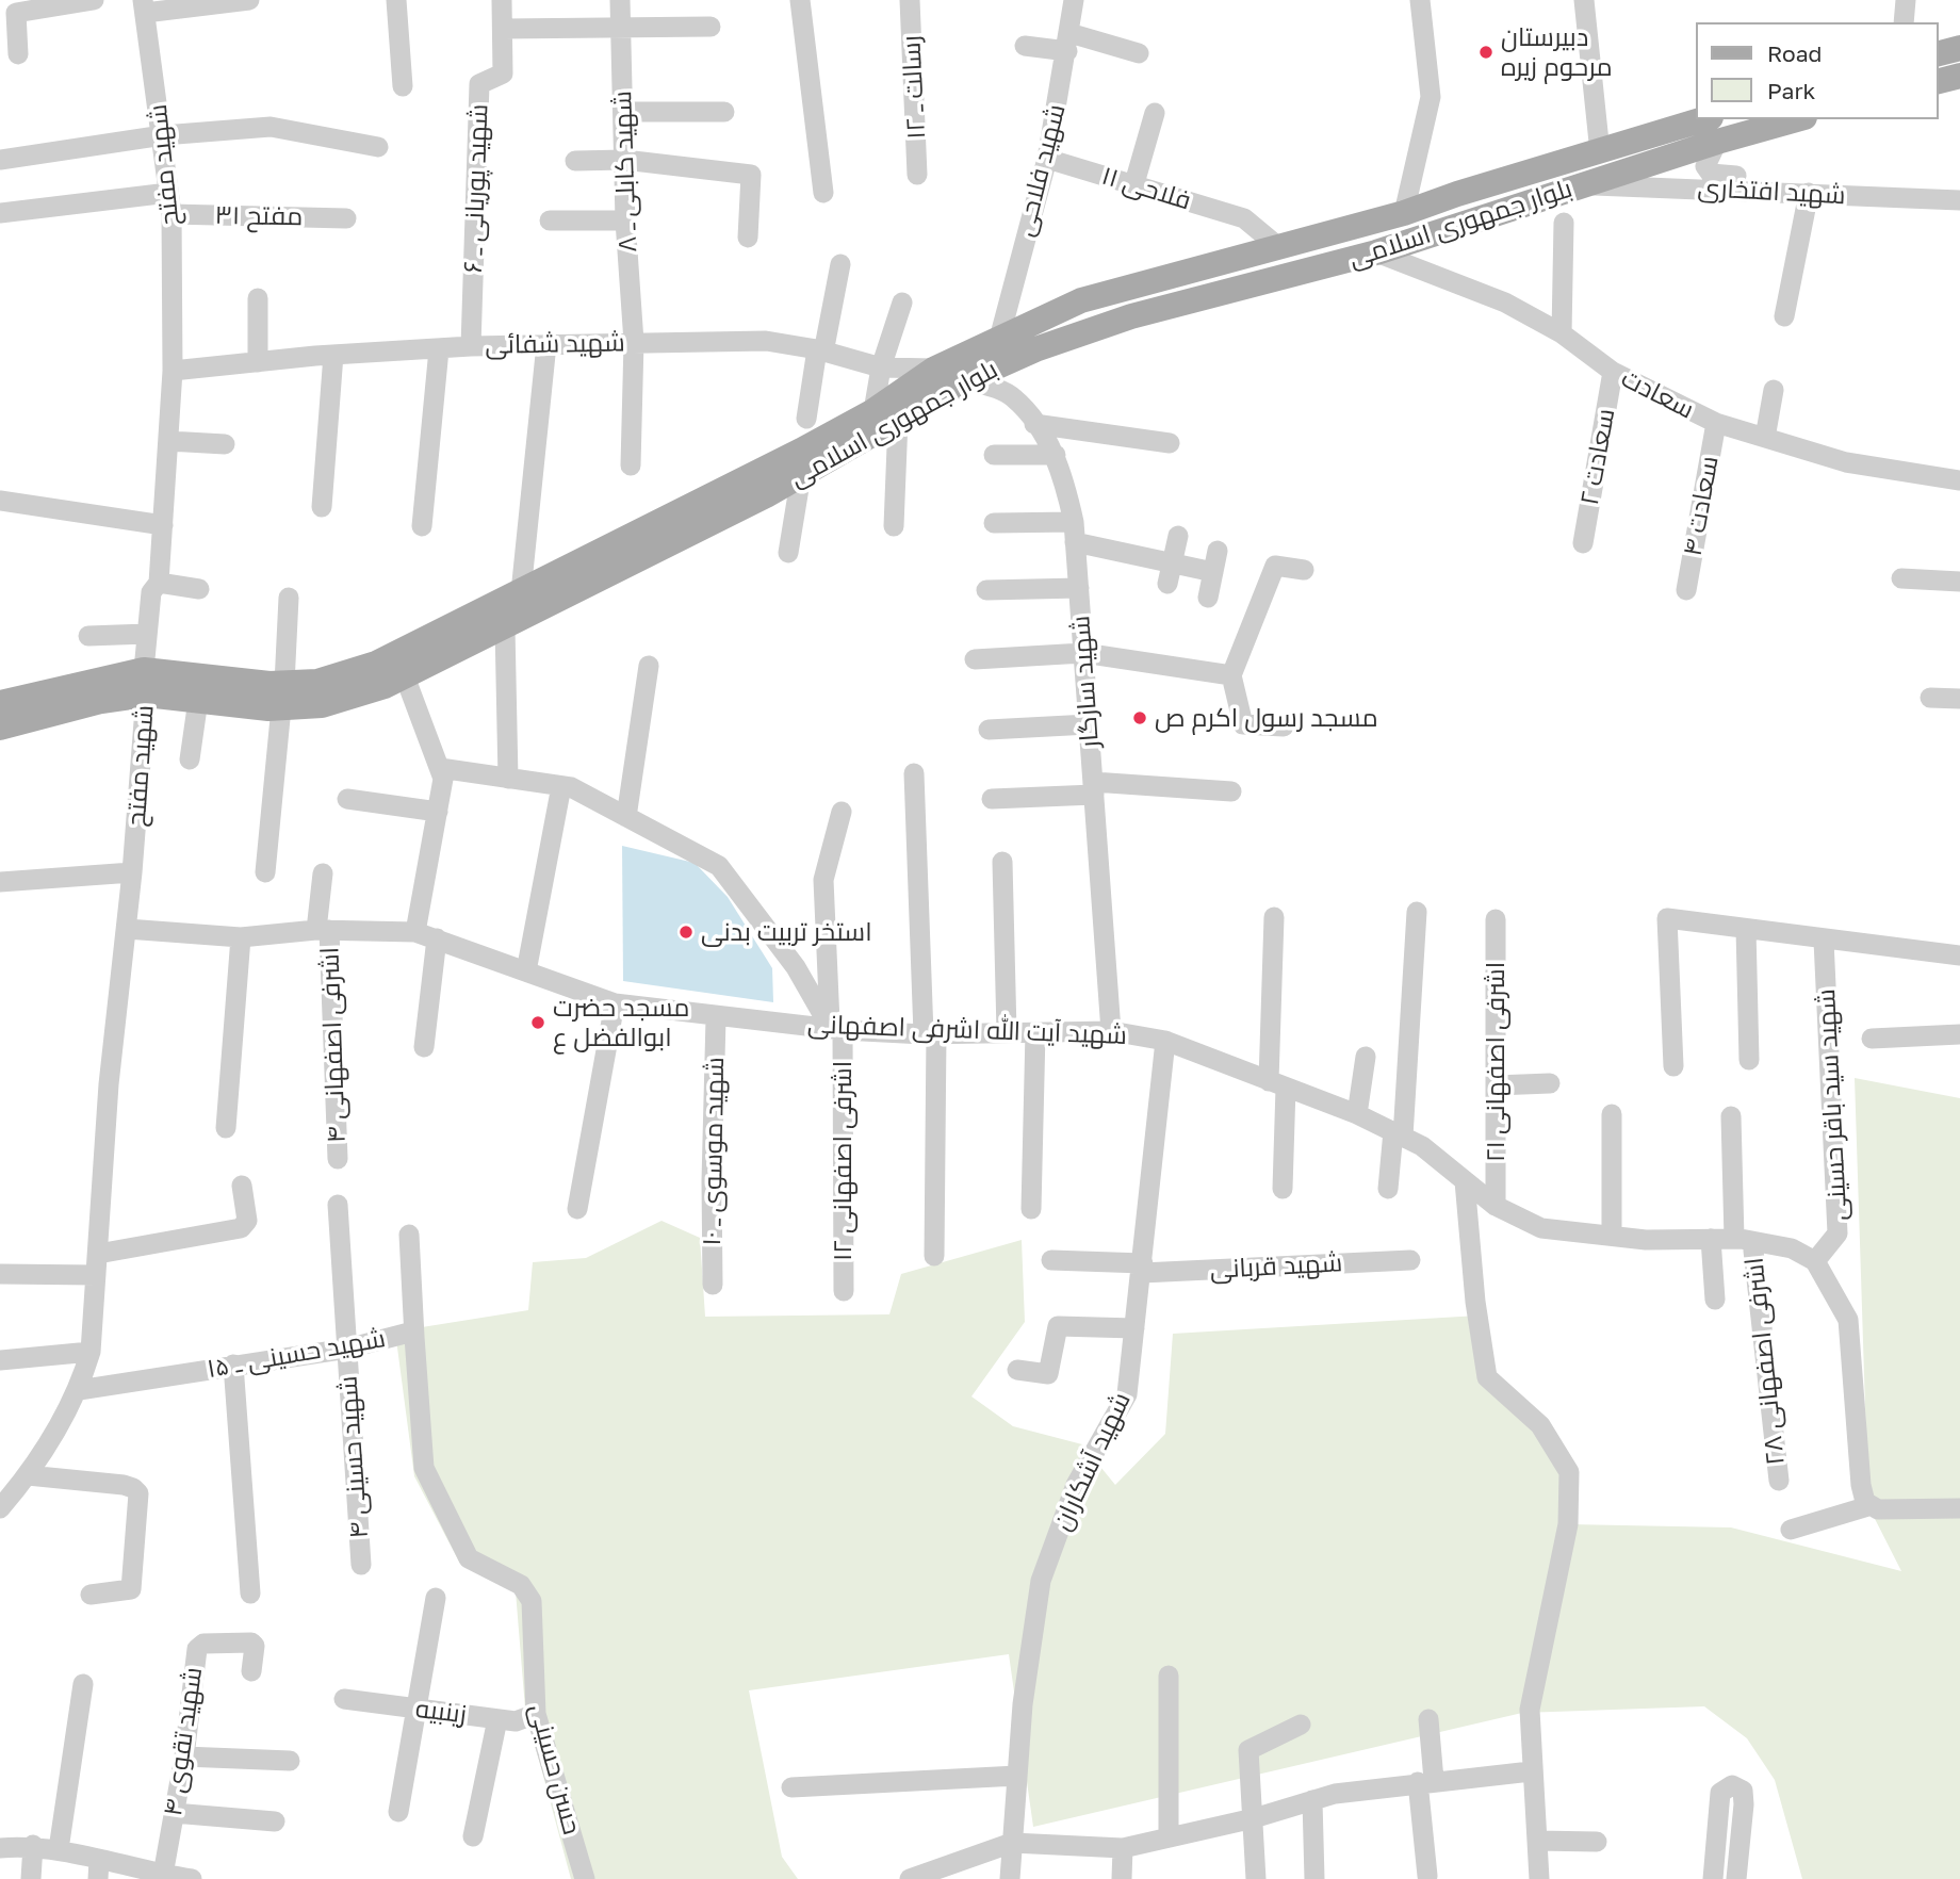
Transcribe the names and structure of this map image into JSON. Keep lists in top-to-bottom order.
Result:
{
  "streets": {
    "main road": ["بلوار جمهوری اسلامی"],
    "street": [
      "رسالت ـ ۱۲",
      "شهید مفتح",
      "شهید فلاحی",
      "شهید کابلی ـ ۸",
      "شهید پوریانی ـ ۶",
      "فلاحی ۱۱",
      "شهید افتخاری",
      "مفتح ۳۱",
      "شهید شفائی",
      "سعادت",
      "سعادت ۲",
      "سعادت ۴",
      "شهید سازگار",
      "شهید آیت الله اشرفی اصفهانی",
      "اشرفی اصفهانی ۴",
      "اشرفی اصفهانی ۲۱",
      "شهید سید باقر حسینی",
      "شهید موسوی ـ ۱۰",
      "اشرفی اصفهانی ۱۲",
      "شهید قربانی",
      "شهید حسینی ـ ۱۵",
      "اشرفی اصفهانی ۲۸",
      "شهید حسینی ۴",
      "شهید آشکاران",
      "زینبیه",
      "شهید تقوی ۴",
      "حسن حسینی"
    ]
  },
  "crossings": [
    ["شهید مفتح", "مفتح ۳۱"],
    ["شهید مفتح", "بلوار جمهوری اسلامی"],
    ["شهید مفتح", "شهید شفائی"],
    ["شهید مفتح", "شهید آیت الله اشرفی اصفهانی"],
    ["شهید مفتح", "شهید حسینی ـ ۱۵"],
    ["شهید فلاحی", "فلاحی ۱۱"],
    ["شهید فلاحی", "بلوار جمهوری اسلامی"],
    ["شهید فلاحی", "شهید سازگار"],
    ["شهید کابلی ـ ۸", "شهید شفائی"],
    ["شهید پوریانی ـ ۶", "شهید شفائی"],
    ["فلاحی ۱۱", "بلوار جمهوری اسلامی"],
    ["شهید افتخاری", "بلوار جمهوری اسلامی"],
    ["بلوار جمهوری اسلامی", "شهید شفائی"],
    ["بلوار جمهوری اسلامی", "سعادت"],
    ["بلوار جمهوری اسلامی", "شهید سازگار"],
    ["سعادت", "سعادت ۲"],
    ["سعادت", "سعادت ۴"],
    ["شهید سازگار", "شهید آیت الله اشرفی اصفهانی"],
    ["شهید آیت الله اشرفی اصفهانی", "اشرفی اصفهانی ۴"],
    ["شهید آیت الله اشرفی اصفهانی", "اشرفی اصفهانی ۲۱"],
    ["شهید آیت الله اشرفی اصفهانی", "شهید سید باقر حسینی"],
    ["شهید آیت الله اشرفی اصفهانی", "شهید موسوی ـ ۱۰"],
    ["شهید آیت الله اشرفی اصفهانی", "اشرفی اصفهانی ۱۲"],
    ["شهید آیت الله اشرفی اصفهانی", "اشرفی اصفهانی ۲۸"],
    ["شهید آیت الله اشرفی اصفهانی", "شهید آشکاران"],
    ["شهید قربانی", "شهید آشکاران"],
    ["شهید حسینی ـ ۱۵", "شهید حسینی ۴"],
    ["شهید حسینی ـ ۱۵", "حسن حسینی"],
    ["زینبیه", "حسن حسینی"]
  ],
  "places": [
    "دبیرستان مرحوم زیره",
    "مسجد رسول اکرم ص",
    "استخر تربیت بدنی",
    "مسجد حضرت ابوالفضل ع"
  ],
  "legend": ["Road", "Park"]
}
